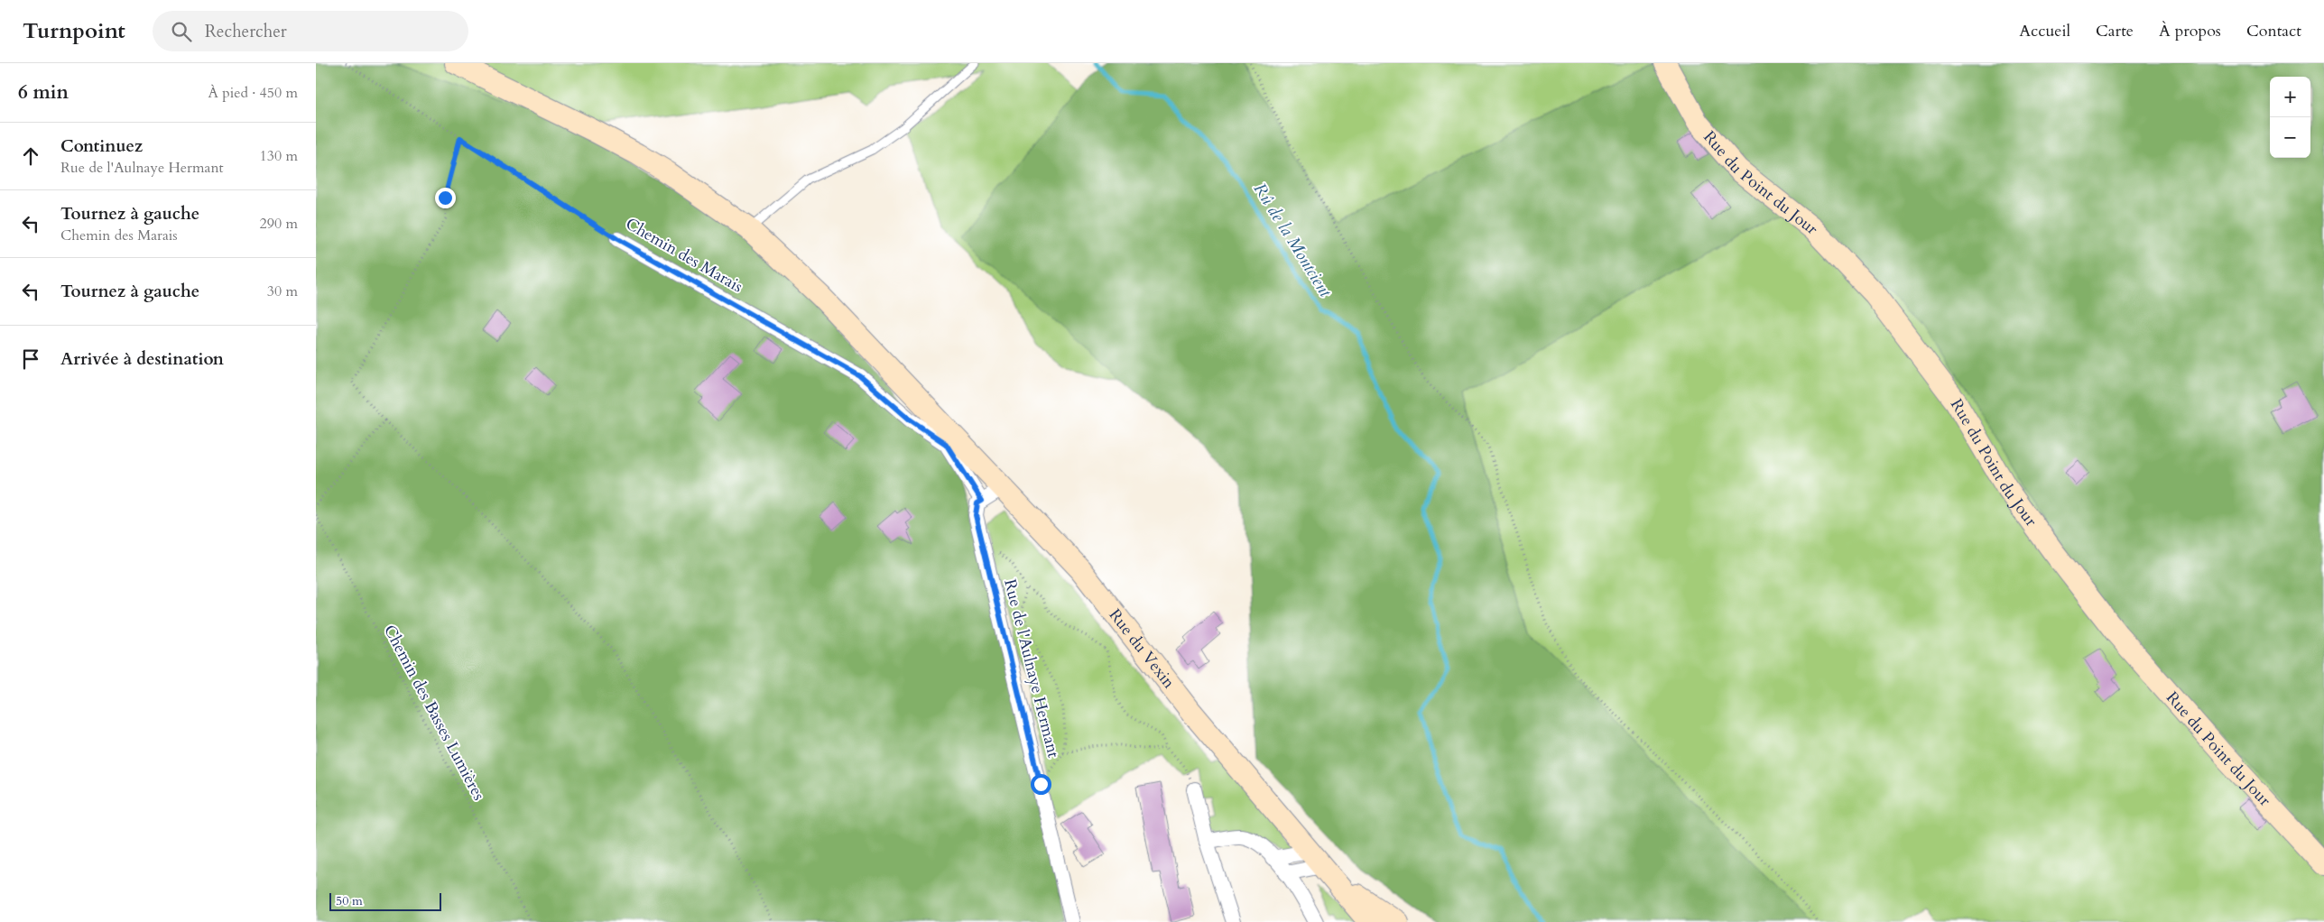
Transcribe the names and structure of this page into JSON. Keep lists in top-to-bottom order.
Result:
{
  "streets": {
    "main road": ["Rue du Point du Jour", "Rue du Vexin"],
    "street": ["Chemin des Marais", "Rue de l'Aulnaye Hermant"],
    "path": ["Chemin des Basses Lumières"]
  },
  "crossings": [
    ["Chemin des Marais", "Rue du Vexin"],
    ["Chemin des Marais", "Rue de l'Aulnaye Hermant"]
  ],
  "water": ["Rû de la Montcient"],
  "scale_bar": "50 m",
  "page": {
    "header": "Turnpoint",
    "search": "Rechercher",
    "nav": [
      "Accueil",
      "Carte",
      "À propos",
      "Contact"
    ],
    "heading": ["6 min", "À pied · 450 m"],
    "map_buttons": ["+", "−"],
    "list": [
      ["Continuez", "Rue de l'Aulnaye Hermant", "130 m"],
      ["Tournez à gauche", "Chemin des Marais", "290 m"],
      ["Tournez à gauche", "30 m"],
      "Arrivée à destination"
    ],
    "scale": "50 m"
  }
}
